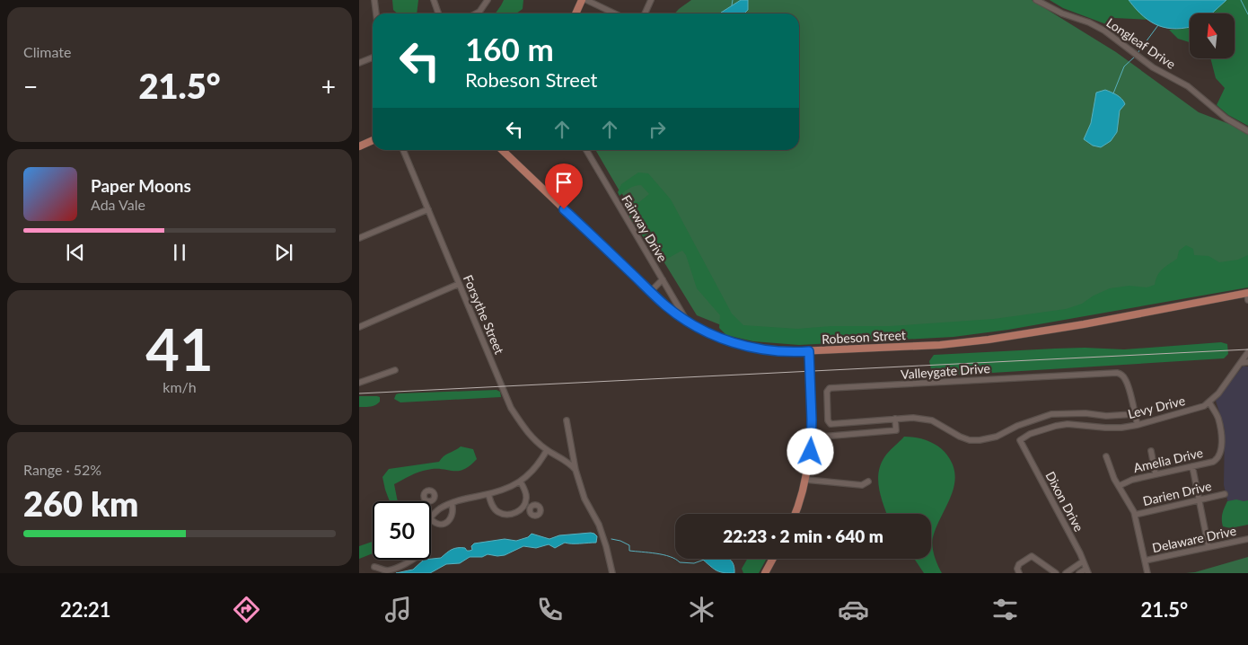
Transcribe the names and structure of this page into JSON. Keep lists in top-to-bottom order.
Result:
{
  "streets": {
    "main road": ["Robeson Street"],
    "street": [
      "Longleaf Drive",
      "Fairway Drive",
      "Forsythe Street",
      "Valleygate Drive",
      "Levy Drive",
      "Amelia Drive",
      "Darien Drive",
      "Dixon Drive",
      "Delaware Drive"
    ]
  },
  "crossings": [
    ["Fairway Drive", "Robeson Street"],
    ["Valleygate Drive", "Levy Drive"],
    ["Levy Drive", "Amelia Drive"],
    ["Levy Drive", "Dixon Drive"]
  ],
  "north": "top",
  "page": {
    "tile": [
      "Climate",
      ["41", "km/h"],
      ["Range · 52%", "260 km"]
    ],
    "turn": ["160 m", "Robeson Street"],
    "heat": ["−", "21.5°", "+"],
    "song": ["Paper Moons", "Ada Vale"],
    "limit": "50",
    "trip": "22:23 · 2 min · 640 m",
    "tabs": ["22:21", "21.5°"]
  }
}
